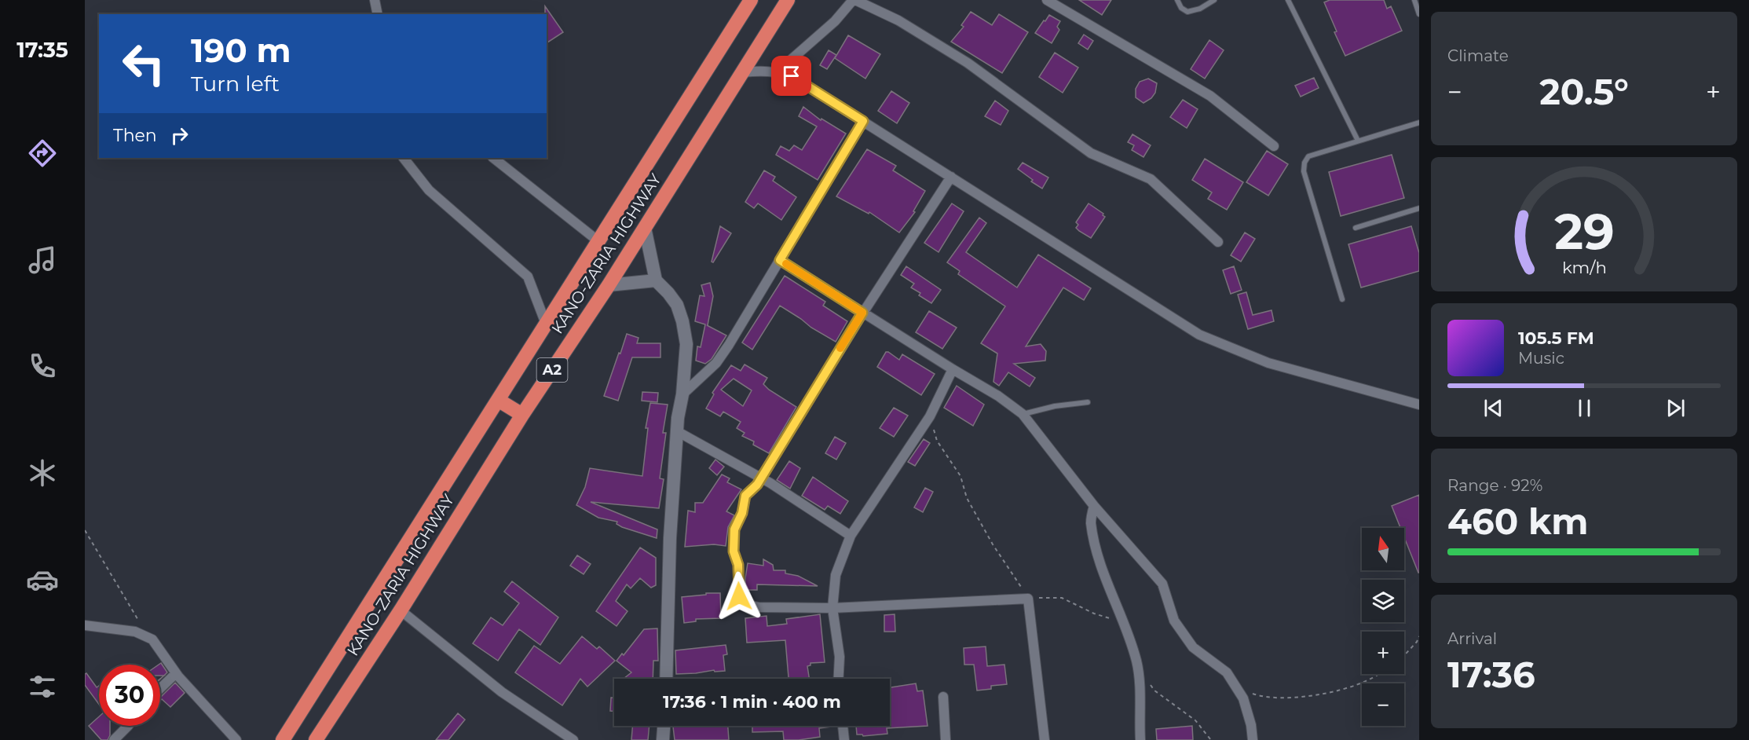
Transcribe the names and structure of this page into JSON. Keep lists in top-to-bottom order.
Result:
{
  "streets": {
    "highway": ["KANO-ZARIA HIGHWAY", "A2"]
  },
  "north": "top",
  "page": {
    "tabs": "17:35",
    "tile": [
      "Climate",
      ["Range · 92%", "460 km"],
      ["Arrival", "17:36"]
    ],
    "turn": ["190 m", "Turn left"],
    "heat": ["−", "20.5°", "+"],
    "then": "Then",
    "song": ["105.5 FM", "Music"],
    "map_buttons": ["+", "−"],
    "limit": "30",
    "trip": "17:36 · 1 min · 400 m",
    "gauge": ["29", "km/h"]
  }
}
